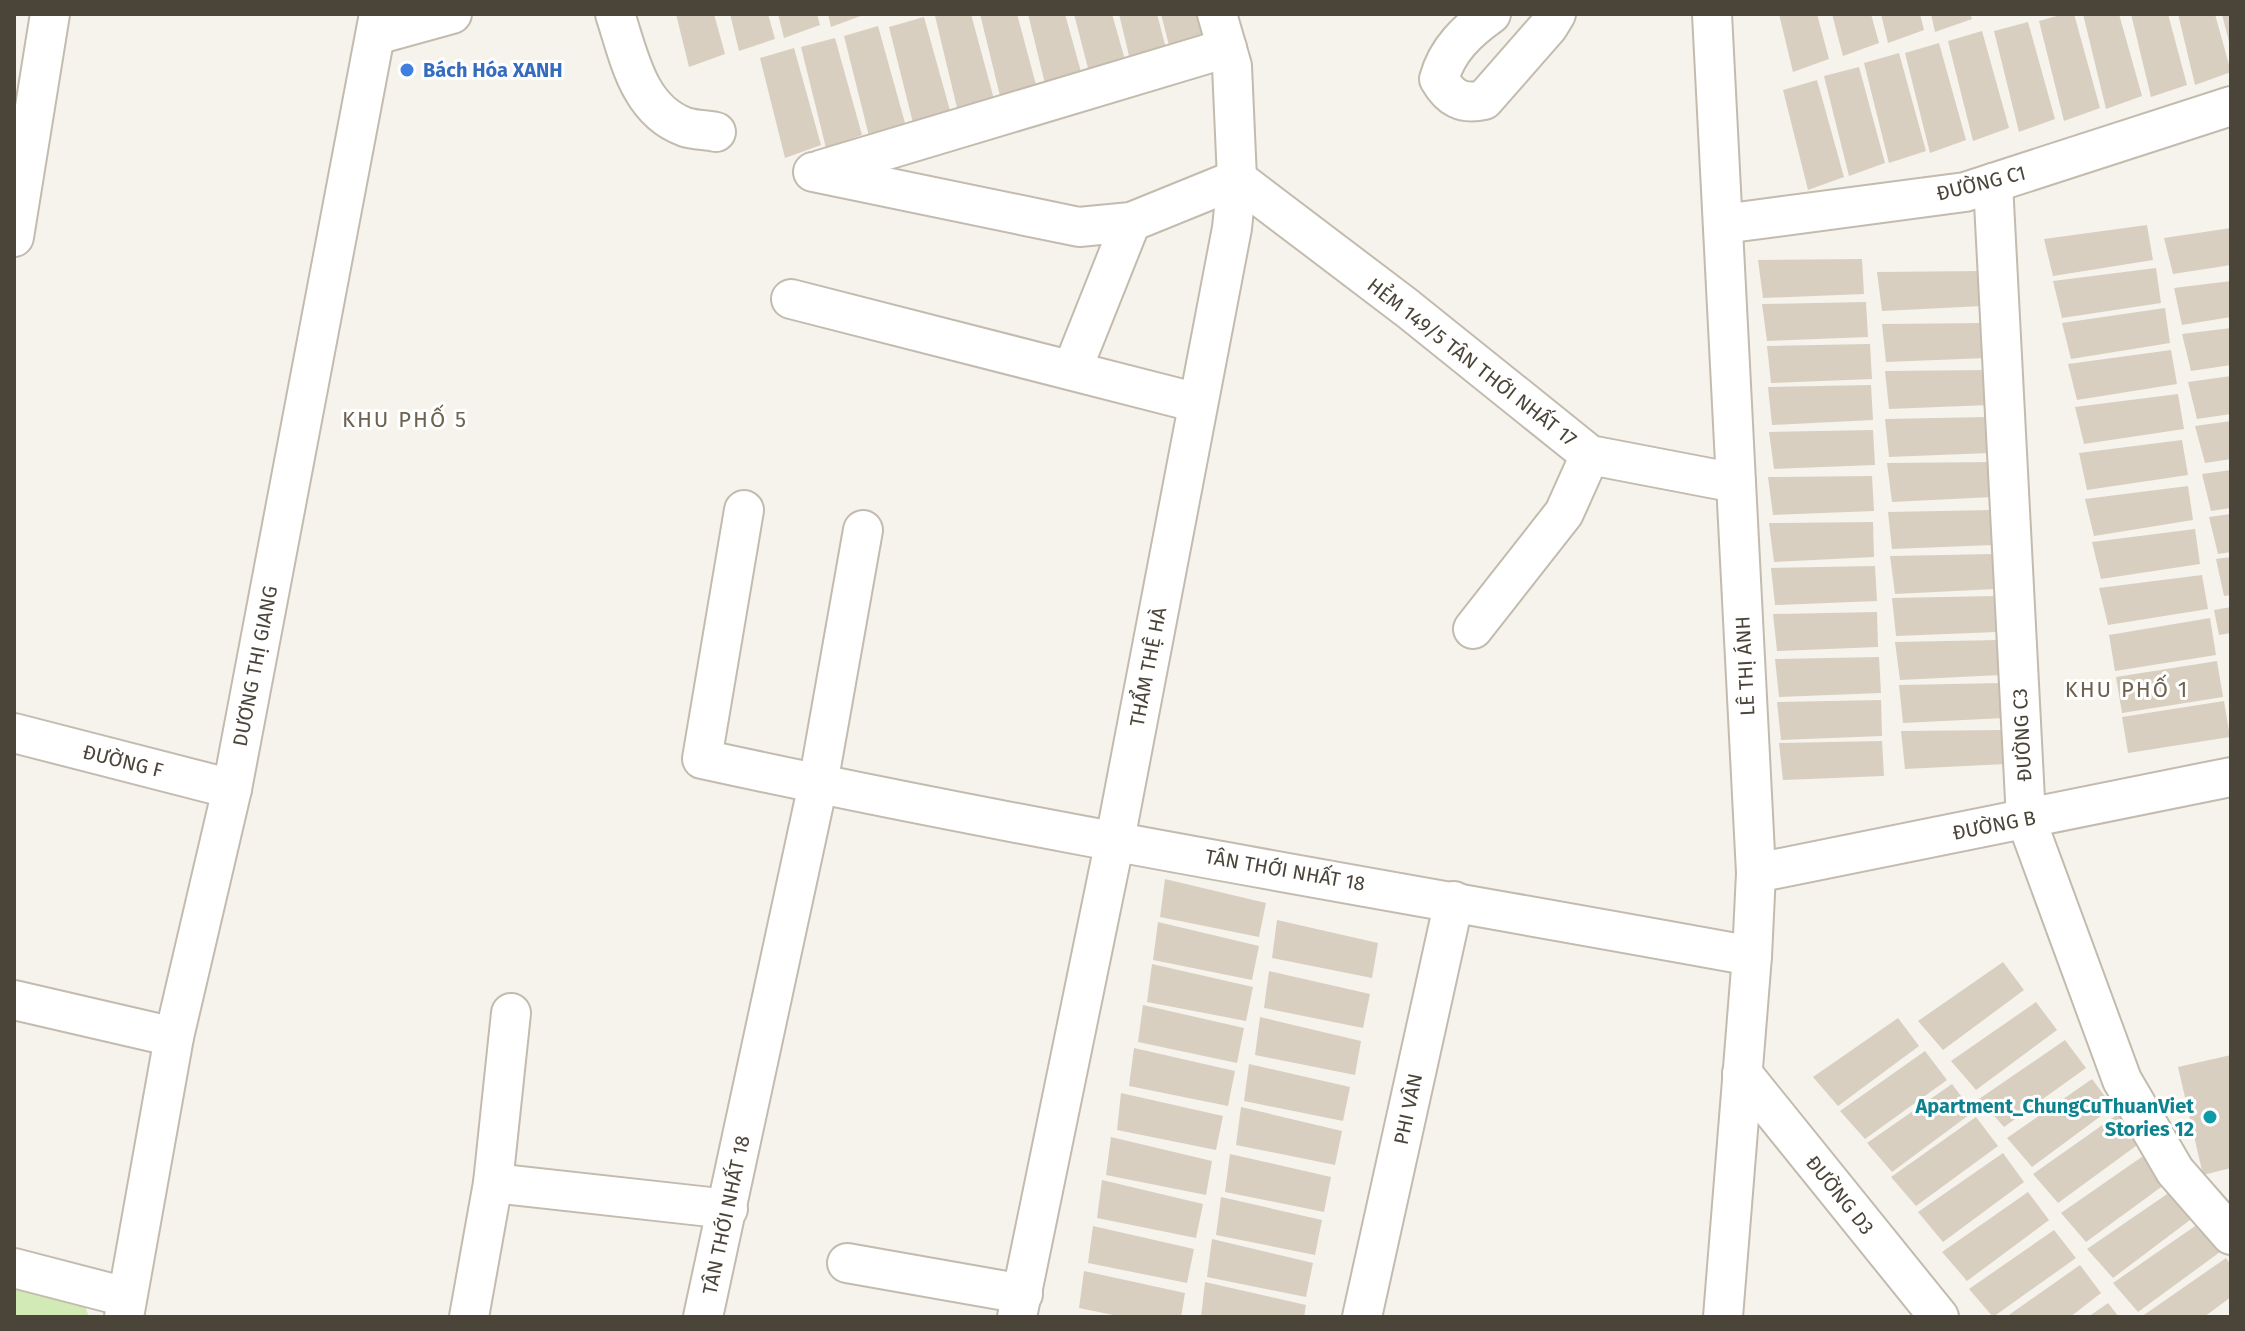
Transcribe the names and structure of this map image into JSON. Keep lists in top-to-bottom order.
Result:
{
  "streets": {
    "street": [
      "ĐƯỜNG C1",
      "HẺM 149/5 TÂN THỚI NHẤT 17",
      "DƯƠNG THỊ GIANG",
      "LÊ THỊ ÁNH",
      "THẨM THỆ HÀ",
      "ĐƯỜNG C3",
      "ĐƯỜNG F",
      "ĐƯỜNG B",
      "TÂN THỚI NHẤT 18",
      "PHI VÂN",
      "ĐƯỜNG D3"
    ]
  },
  "crossings": [
    ["ĐƯỜNG C1", "LÊ THỊ ÁNH"],
    ["ĐƯỜNG C1", "ĐƯỜNG C3"],
    ["HẺM 149/5 TÂN THỚI NHẤT 17", "LÊ THỊ ÁNH"],
    ["HẺM 149/5 TÂN THỚI NHẤT 17", "THẨM THỆ HÀ"],
    ["DƯƠNG THỊ GIANG", "ĐƯỜNG F"],
    ["LÊ THỊ ÁNH", "ĐƯỜNG B"],
    ["LÊ THỊ ÁNH", "TÂN THỚI NHẤT 18"],
    ["LÊ THỊ ÁNH", "ĐƯỜNG D3"],
    ["THẨM THỆ HÀ", "TÂN THỚI NHẤT 18"],
    ["ĐƯỜNG C3", "ĐƯỜNG B"],
    ["TÂN THỚI NHẤT 18", "PHI VÂN"]
  ],
  "districts": ["KHU PHỐ 5", "KHU PHỐ 1"],
  "places": ["Bách Hóa XANH", "Apartment_ChungCuThuanViet Stories 12"]
}
